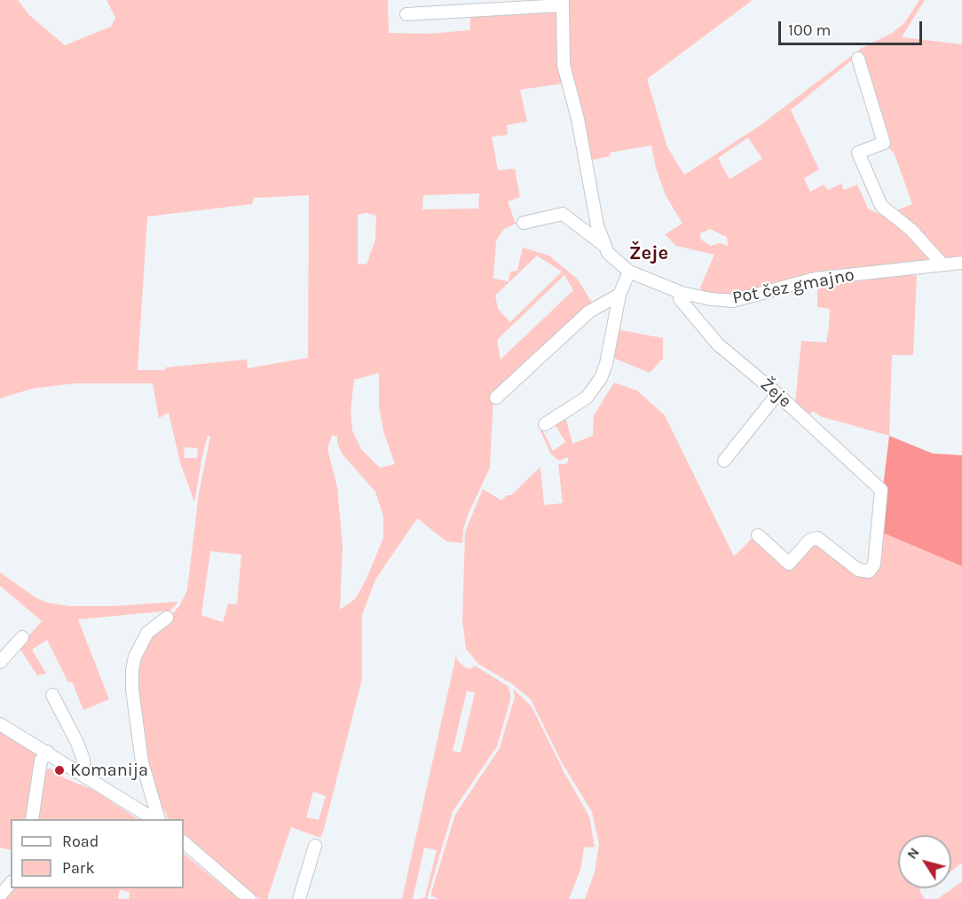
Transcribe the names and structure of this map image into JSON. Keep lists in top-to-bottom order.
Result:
{
  "streets": {
    "street": ["Pot čez gmajno", "Žeje"]
  },
  "crossings": [
    ["Pot čez gmajno", "Žeje"]
  ],
  "districts": ["Žeje"],
  "places": ["Komanija"],
  "legend": ["Road", "Park"],
  "scale_bar": "100 m",
  "north": "top left"
}
